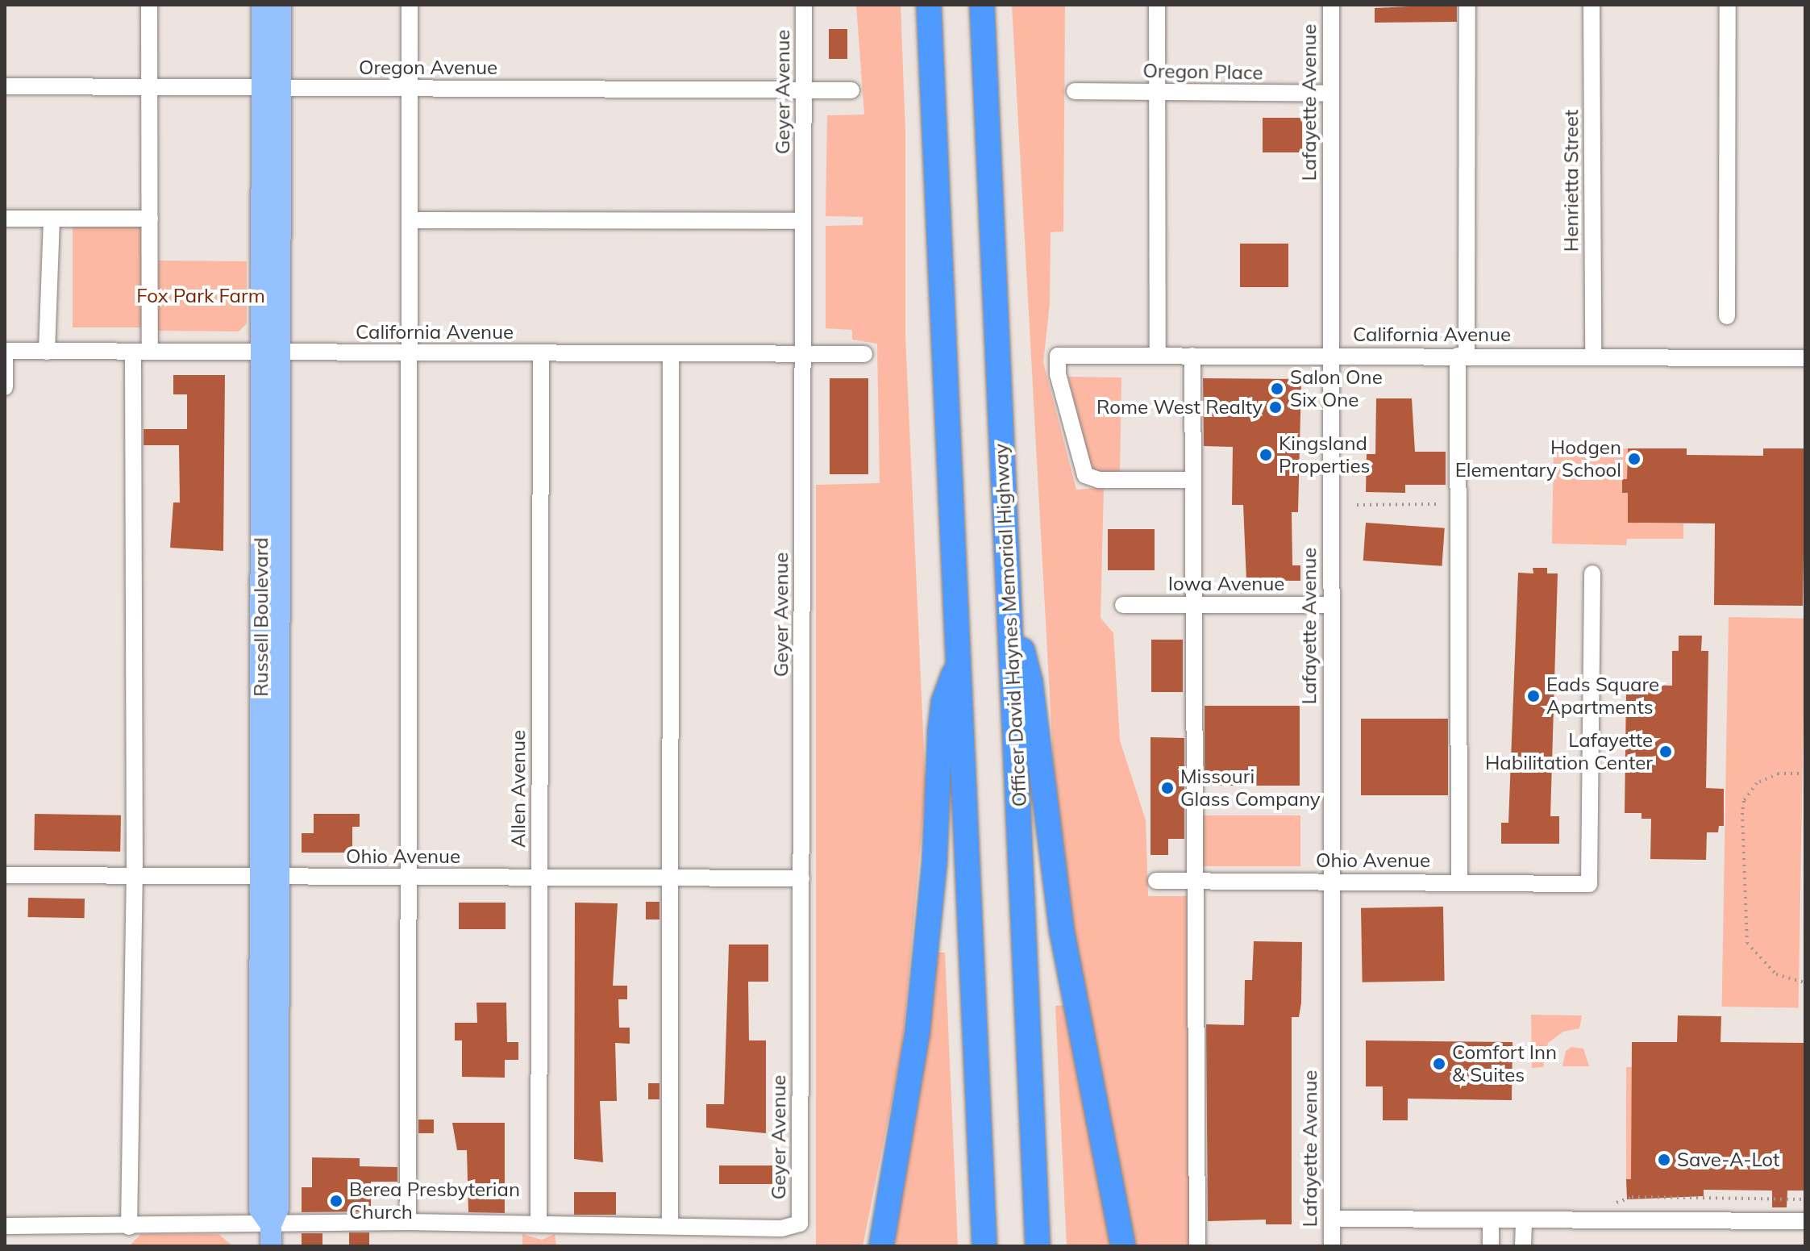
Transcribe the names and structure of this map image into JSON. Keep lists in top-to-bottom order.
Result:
{
  "streets": {
    "highway": ["Officer David Haynes Memorial Highway"],
    "main road": ["Russell Boulevard"],
    "street": [
      "Oregon Avenue",
      "Oregon Place",
      "Geyer Avenue",
      "Lafayette Avenue",
      "Henrietta Street",
      "California Avenue",
      "Iowa Avenue",
      "Allen Avenue",
      "Ohio Avenue"
    ]
  },
  "crossings": [
    ["Oregon Avenue", "Geyer Avenue"],
    ["Oregon Avenue", "Russell Boulevard"],
    ["Oregon Place", "Lafayette Avenue"],
    ["Geyer Avenue", "California Avenue"],
    ["Geyer Avenue", "Ohio Avenue"],
    ["Lafayette Avenue", "California Avenue"],
    ["Lafayette Avenue", "Iowa Avenue"],
    ["Lafayette Avenue", "Ohio Avenue"],
    ["Henrietta Street", "California Avenue"],
    ["California Avenue", "Russell Boulevard"],
    ["California Avenue", "Allen Avenue"],
    ["Russell Boulevard", "Ohio Avenue"],
    ["Allen Avenue", "Ohio Avenue"]
  ],
  "parks": ["Fox Park Farm"],
  "places": [
    "Salon One Six One",
    "Rome West Realty",
    "Kingsland Properties",
    "Hodgen Elementary School",
    "Eads Square Apartments",
    "Lafayette Habilitation Center",
    "Missouri Glass Company",
    "Comfort Inn & Suites",
    "Save-A-Lot",
    "Berea Presbyterian Church"
  ]
}
